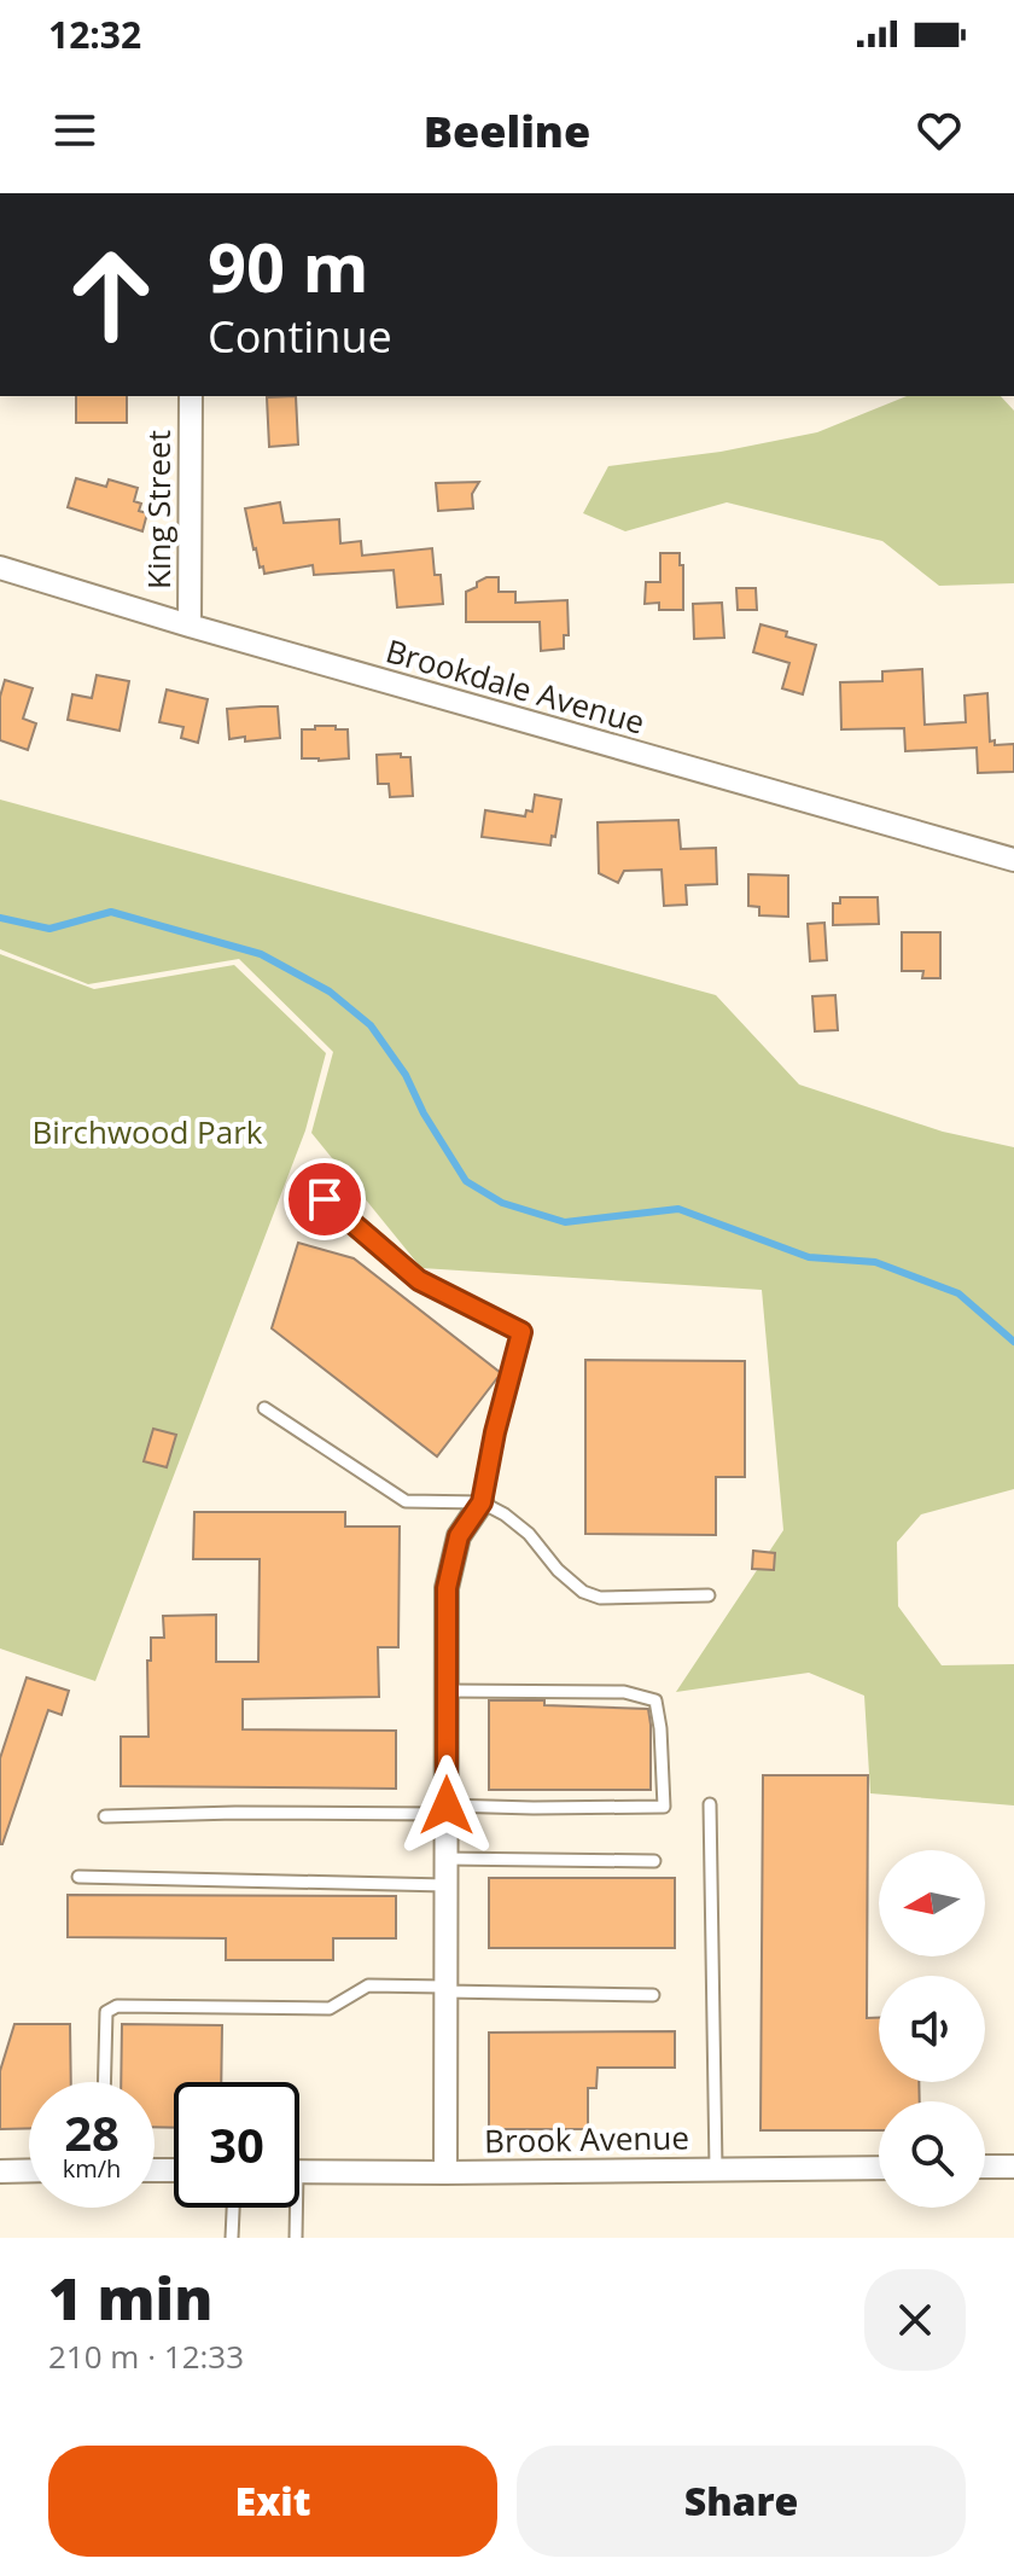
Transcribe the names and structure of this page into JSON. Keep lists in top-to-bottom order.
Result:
{
  "streets": {
    "street": ["King Street", "Brookdale Avenue", "Brook Avenue"]
  },
  "crossings": [
    ["King Street", "Brookdale Avenue"]
  ],
  "parks": ["Birchwood Park"],
  "north": "left",
  "page": {
    "status": "12:32",
    "header": "Beeline",
    "turn": ["90 m", "Continue"],
    "speed": "28 km/h",
    "limit": "30",
    "heading": ["1 min", "210 m · 12:33"],
    "buttons": ["Exit", "Share"]
  }
}
